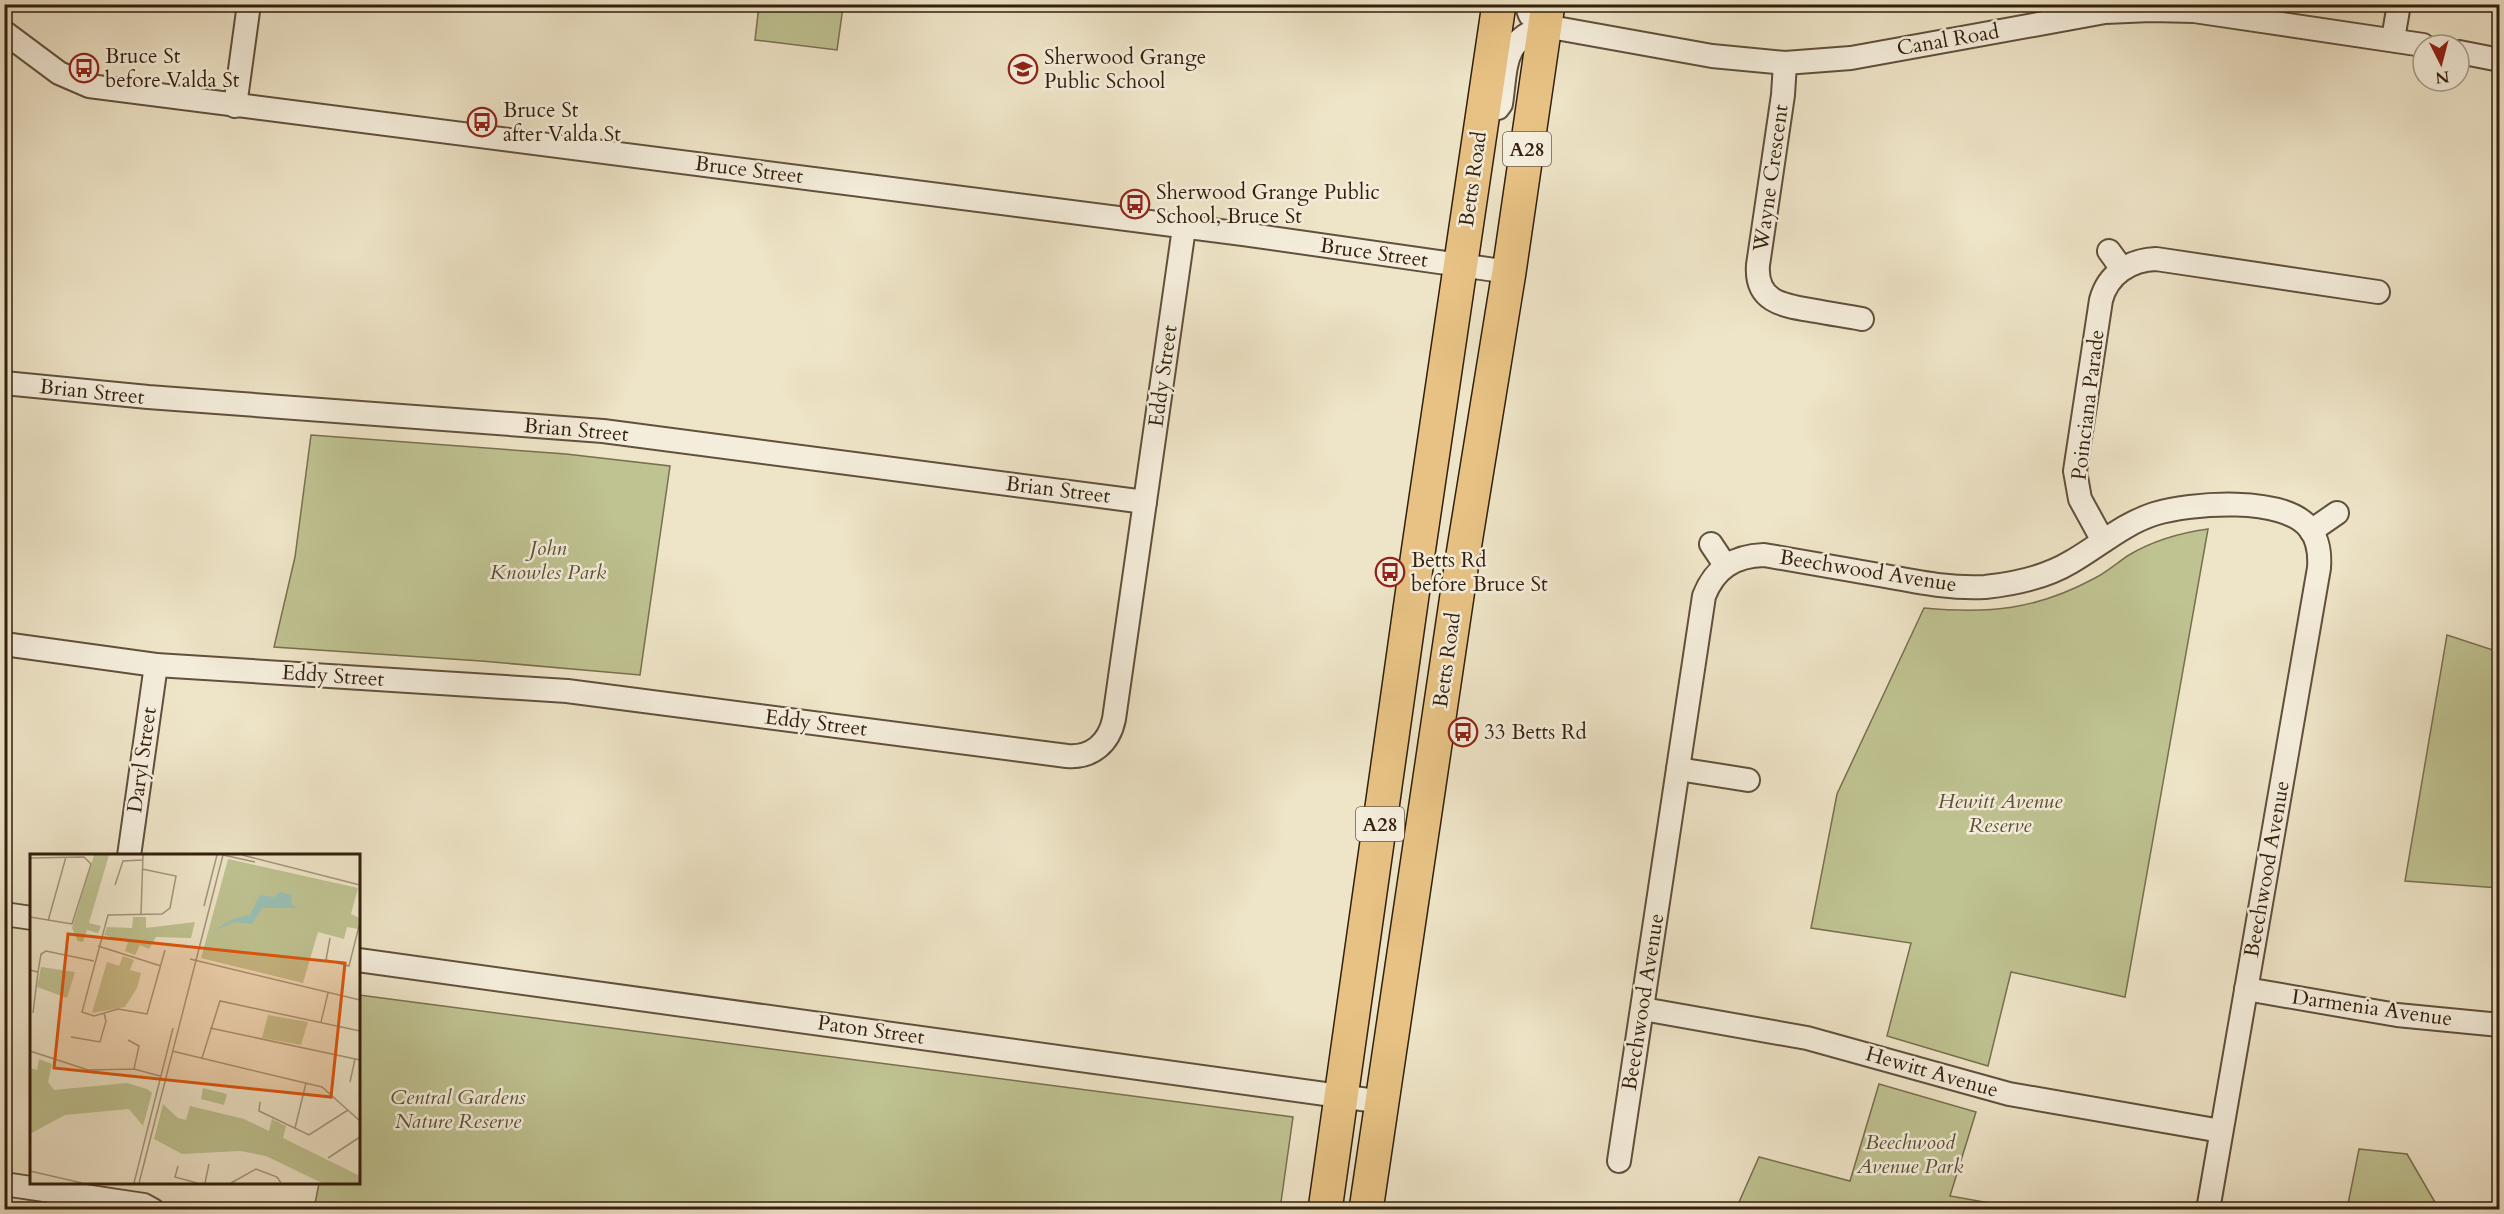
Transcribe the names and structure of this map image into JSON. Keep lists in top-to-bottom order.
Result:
{
  "streets": {
    "highway": ["A28", "Betts Road"],
    "street": [
      "Canal Road",
      "Bruce Street",
      "Wayne Crescent",
      "Eddy Street",
      "Brian Street",
      "Poinciana Parade",
      "Beechwood Avenue",
      "Daryl Street",
      "Darmenia Avenue",
      "Paton Street",
      "Hewitt Avenue"
    ]
  },
  "crossings": [
    ["Canal Road", "Wayne Crescent"],
    ["Canal Road", "Betts Road"],
    ["Bruce Street", "Betts Road"],
    ["Bruce Street", "Eddy Street"],
    ["Betts Road", "Paton Street"],
    ["Eddy Street", "Brian Street"],
    ["Eddy Street", "Daryl Street"],
    ["Poinciana Parade", "Beechwood Avenue"],
    ["Beechwood Avenue", "Darmenia Avenue"],
    ["Beechwood Avenue", "Hewitt Avenue"]
  ],
  "parks": [
    "John Knowles Park",
    "Hewitt Avenue Reserve",
    "Central Gardens Nature Reserve",
    "Beechwood Avenue Park"
  ],
  "places": {
    "bus stop": [
      "Bruce St before Valda St",
      "Bruce St after Valda St",
      "Sherwood Grange Public School, Bruce St",
      "Betts Rd before Bruce St",
      "33 Betts Rd"
    ],
    "school or university": ["Sherwood Grange Public School"]
  },
  "north": "bottom"
}
